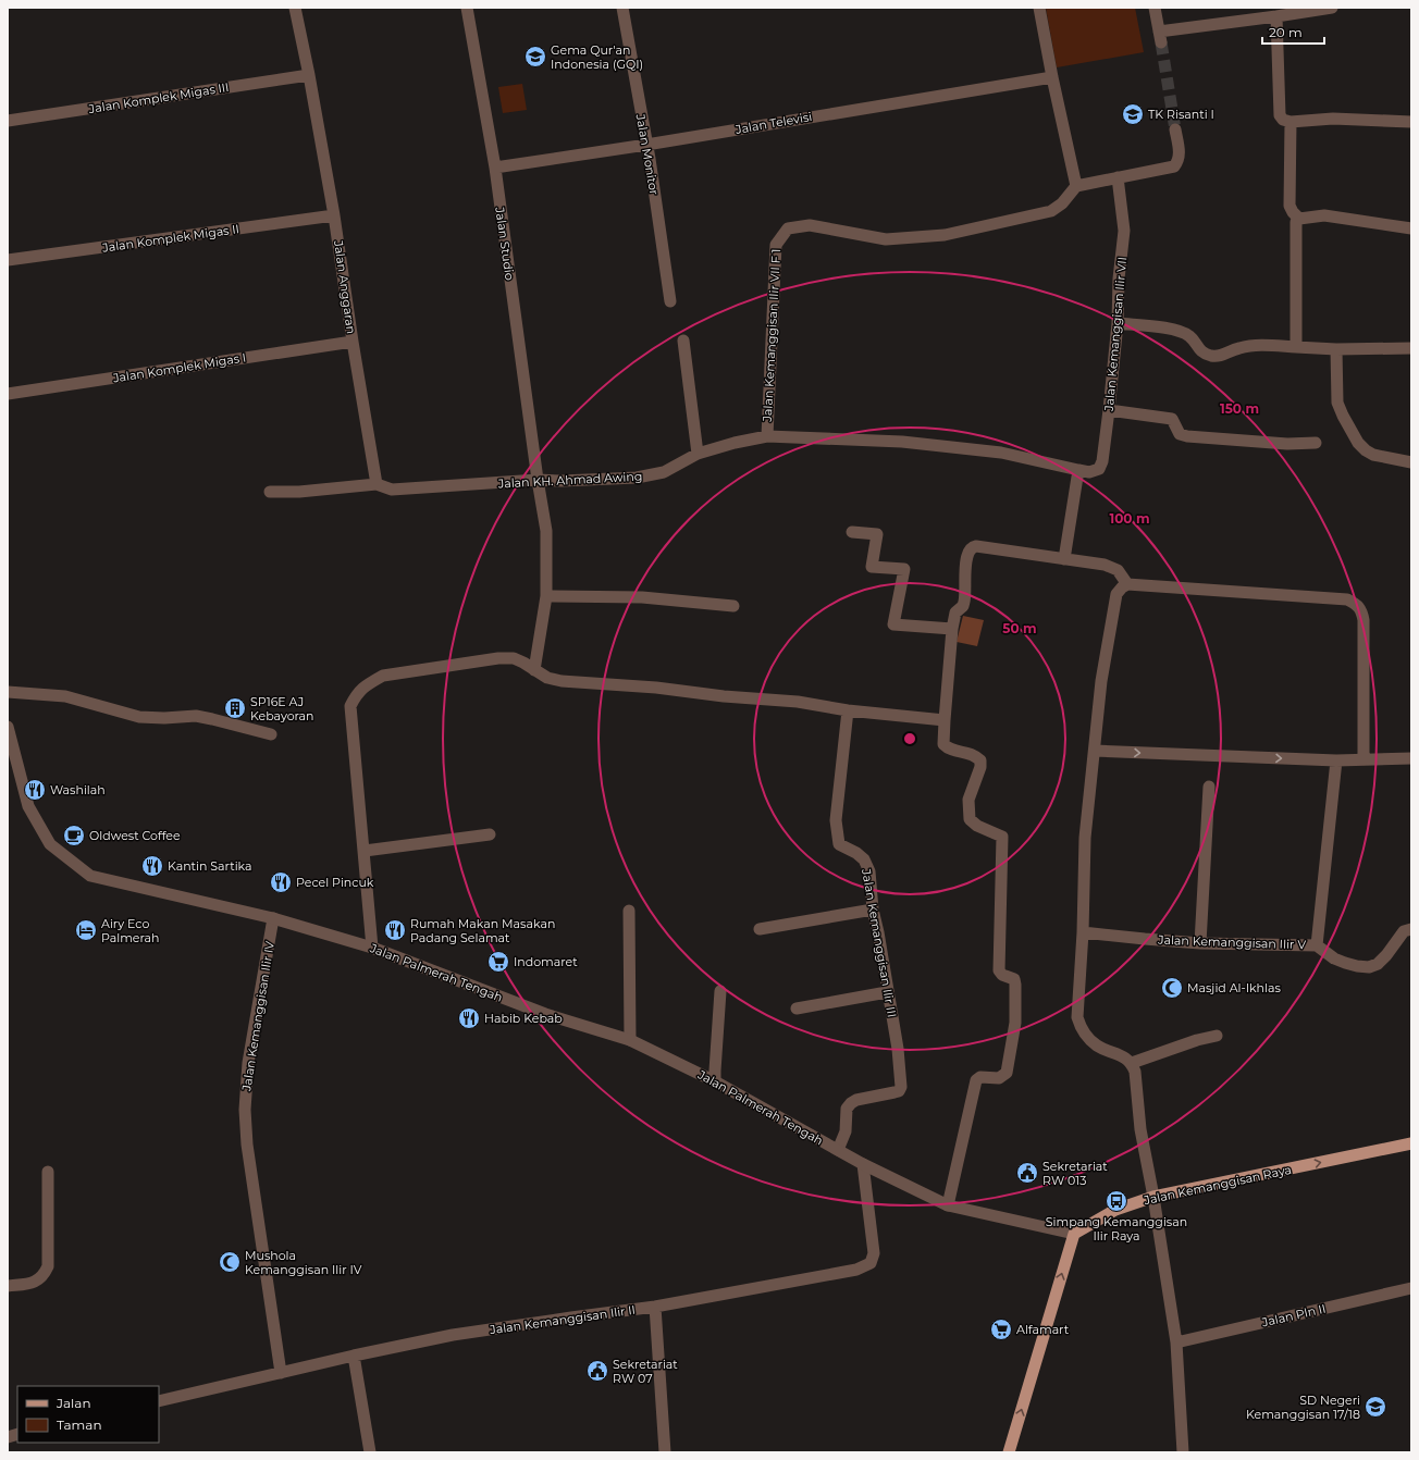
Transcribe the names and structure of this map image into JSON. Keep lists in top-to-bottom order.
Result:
{
  "streets": {
    "main road": ["Jalan Kemanggisan Raya"],
    "street": [
      "Jalan Komplek Migas III",
      "Jalan Televisi",
      "Jalan Monitor",
      "Jalan Komplek Migas II",
      "Jalan Studio",
      "Jalan Anggaran",
      "Jalan Kemanggisan Ilir VII",
      "Jalan Kemanggisan Ilir VII F 1",
      "Jalan Komplek Migas I",
      "Jalan KH. Ahmad Awing",
      "Jalan Kemanggisan Ilir V",
      "Jalan Kemanggisan Ilir III",
      "Jalan Palmerah Tengah",
      "Jalan Kemanggisan Ilir IV",
      "Jalan Pln II",
      "Jalan Kemanggisan Ilir II"
    ]
  },
  "crossings": [
    ["Jalan Komplek Migas III", "Jalan Anggaran"],
    ["Jalan Televisi", "Jalan Monitor"],
    ["Jalan Televisi", "Jalan Studio"],
    ["Jalan Komplek Migas II", "Jalan Anggaran"],
    ["Jalan Studio", "Jalan KH. Ahmad Awing"],
    ["Jalan Anggaran", "Jalan Komplek Migas I"],
    ["Jalan Anggaran", "Jalan KH. Ahmad Awing"],
    ["Jalan Kemanggisan Ilir VII", "Jalan Kemanggisan Ilir VII F 1"],
    ["Jalan Kemanggisan Ilir VII", "Jalan KH. Ahmad Awing"],
    ["Jalan Kemanggisan Ilir VII F 1", "Jalan KH. Ahmad Awing"],
    ["Jalan Kemanggisan Ilir III", "Jalan Palmerah Tengah"],
    ["Jalan Palmerah Tengah", "Jalan Kemanggisan Ilir IV"],
    ["Jalan Palmerah Tengah", "Jalan Kemanggisan Raya"],
    ["Jalan Palmerah Tengah", "Jalan Kemanggisan Ilir II"],
    ["Jalan Kemanggisan Ilir IV", "Jalan Kemanggisan Ilir II"]
  ],
  "one_way": ["Jalan Kemanggisan Raya"],
  "places": {
    "school or university": ["Gema Qur'an Indonesia (GQI)", "TK Risanti I", "SD Negeri Kemanggisan 17/18"],
    "building": ["SP16E AJ Kebayoran"],
    "restaurant": [
      "Washilah",
      "Kantin Sartika",
      "Pecel Pincuk",
      "Rumah Makan Masakan Padang Selamat",
      "Habib Kebab"
    ],
    "cafe": ["Oldwest Coffee"],
    "hotel": ["Airy Eco Palmerah"],
    "supermarket": ["Indomaret", "Alfamart"],
    "mosque": ["Masjid Al-Ikhlas", "Mushola Kemanggisan Ilir IV"],
    "public building": ["Sekretariat RW 013", "Sekretariat RW 07"],
    "bus stop": ["Simpang Kemanggisan Ilir Raya"]
  },
  "legend": ["Jalan", "Taman"],
  "scale_bar": "20 m",
  "rings": ["150 m", "100 m", "50 m"]
}
